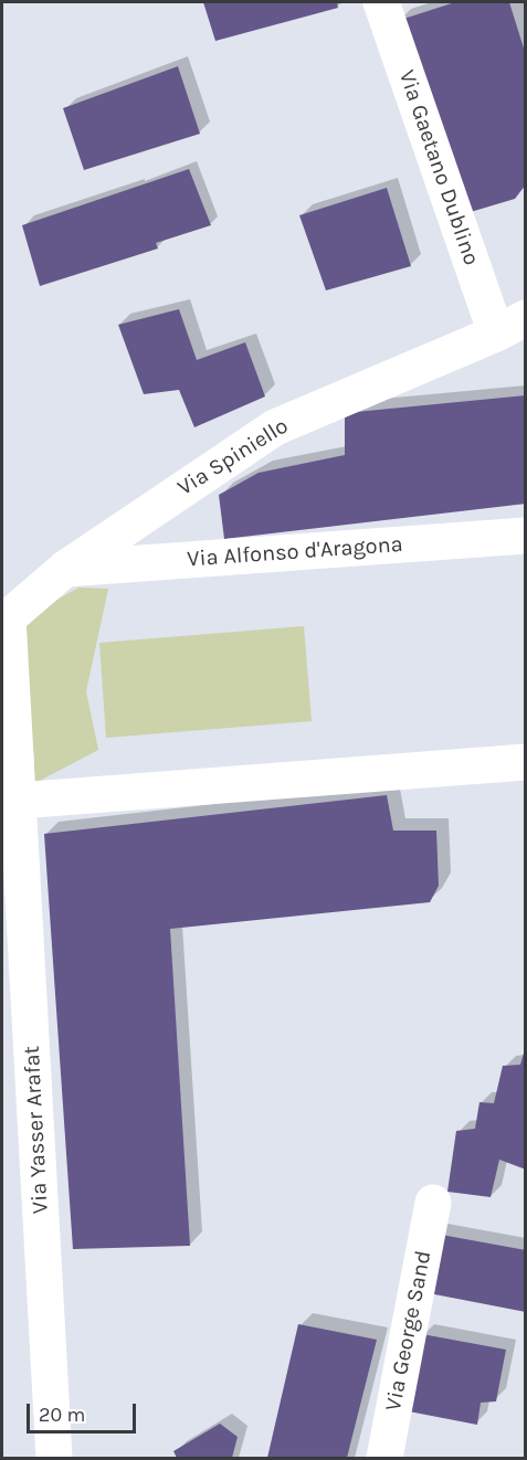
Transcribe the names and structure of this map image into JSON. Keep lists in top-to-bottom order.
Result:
{
  "streets": {
    "street": [
      "Via Gaetano Dublino",
      "Via Spiniello",
      "Via Alfonso d'Aragona",
      "Via Yasser Arafat",
      "Via George Sand"
    ]
  },
  "crossings": [
    ["Via Gaetano Dublino", "Via Spiniello"],
    ["Via Spiniello", "Via Alfonso d'Aragona"],
    ["Via Spiniello", "Via Yasser Arafat"]
  ],
  "scale_bar": "20 m"
}
